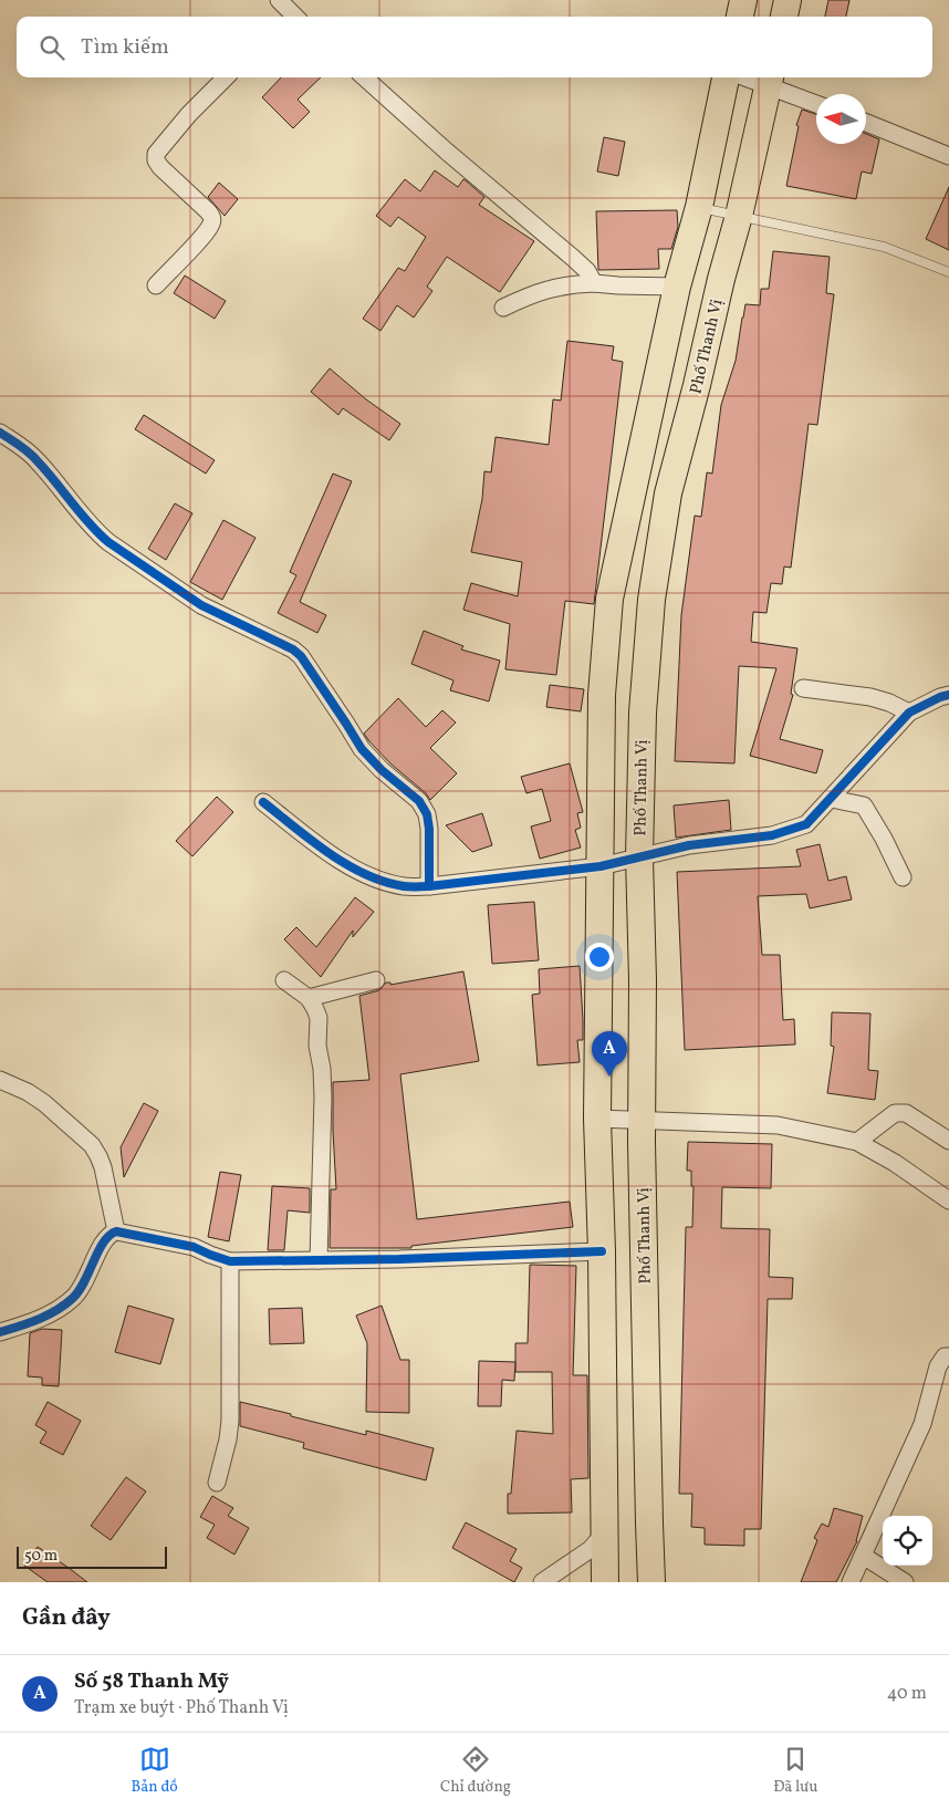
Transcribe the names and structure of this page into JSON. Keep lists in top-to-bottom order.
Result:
{
  "streets": {
    "main road": ["Phố Thanh Vị"]
  },
  "scale_bar": "50 m",
  "north": "left",
  "page": {
    "search": "Tìm kiếm",
    "pins": "A",
    "scale": "50 m",
    "heading": "Gần đây",
    "list": [
      {
        "mark": "A",
        "name": "Số 58 Thanh Mỹ",
        "note": "Trạm xe buýt · Phố Thanh Vị",
        "value": "40 m"
      }
    ],
    "nav": ["Bản đồ", "Chỉ đường", "Đã lưu"]
  }
}
